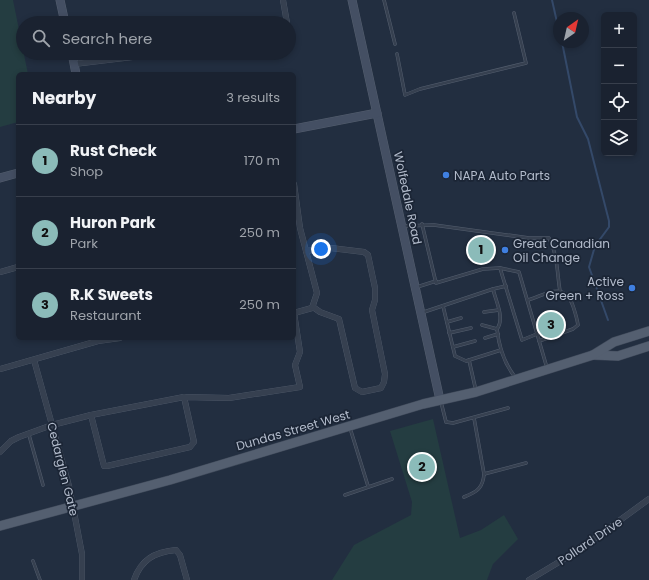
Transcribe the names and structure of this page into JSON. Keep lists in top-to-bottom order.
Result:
{
  "streets": {
    "main road": ["Dundas Street West"],
    "street": ["Wolfedale Road", "Cedarglen Gate", "Pollard Drive"]
  },
  "crossings": [
    ["Wolfedale Road", "Dundas Street West"],
    ["Dundas Street West", "Cedarglen Gate"]
  ],
  "places": ["NAPA Auto Parts", "Great Canadian Oil Change", "Active Green + Ross"],
  "north": "top right",
  "page": {
    "map_buttons": ["+", "−"],
    "search": "Search here",
    "heading": ["Nearby", "3 results"],
    "list": [
      {
        "mark": "1",
        "name": "Rust Check",
        "note": "Shop",
        "value": "170 m"
      },
      {
        "mark": "2",
        "name": "Huron Park",
        "note": "Park",
        "value": "250 m"
      },
      {
        "mark": "3",
        "name": "R.K Sweets",
        "note": "Restaurant",
        "value": "250 m"
      }
    ],
    "pins": ["1", "3", "2"]
  }
}
